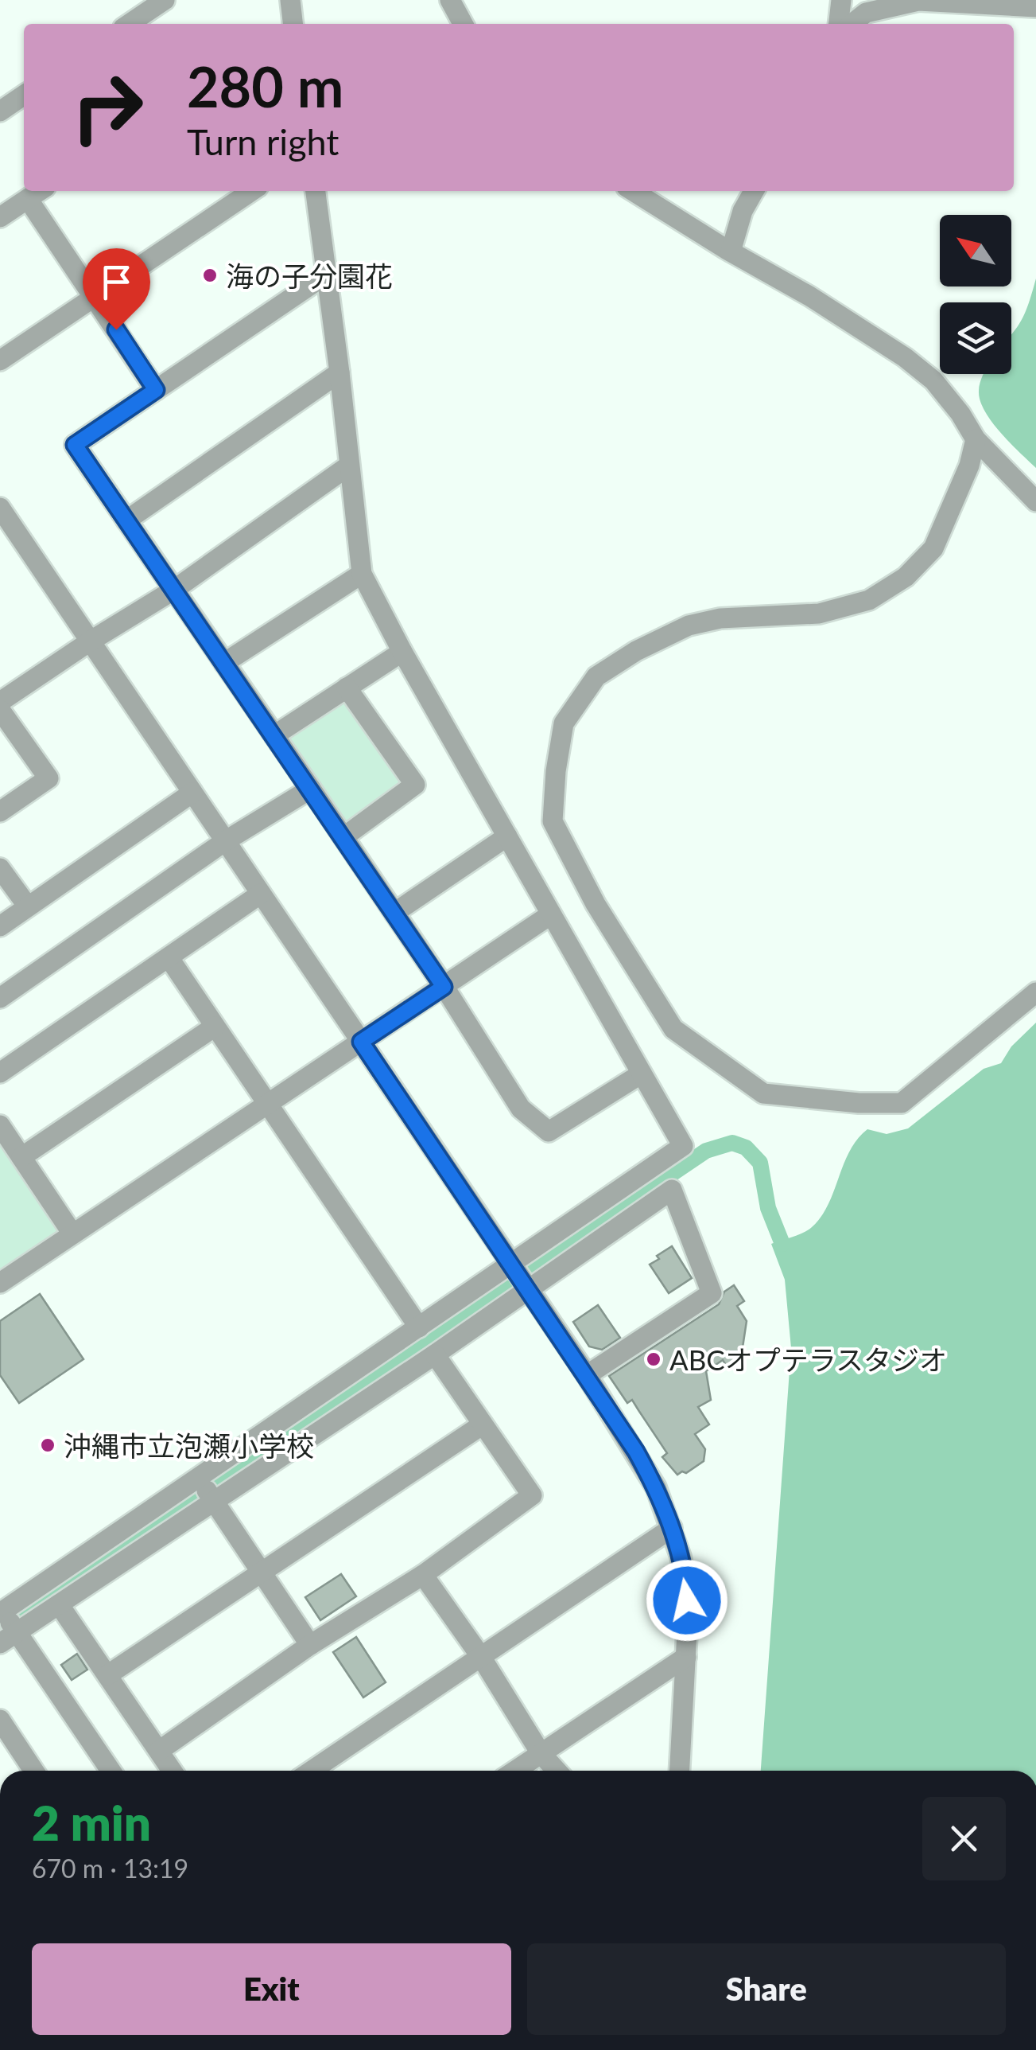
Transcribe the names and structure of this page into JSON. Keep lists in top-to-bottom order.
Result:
{
  "places": ["海の子分園花", "ABCオプテラスタジオ", "沖縄市立泡瀬小学校"],
  "north": "top left",
  "page": {
    "turn": ["280 m", "Turn right"],
    "heading": ["2 min", "670 m · 13:19"],
    "buttons": ["Exit", "Share"]
  }
}
